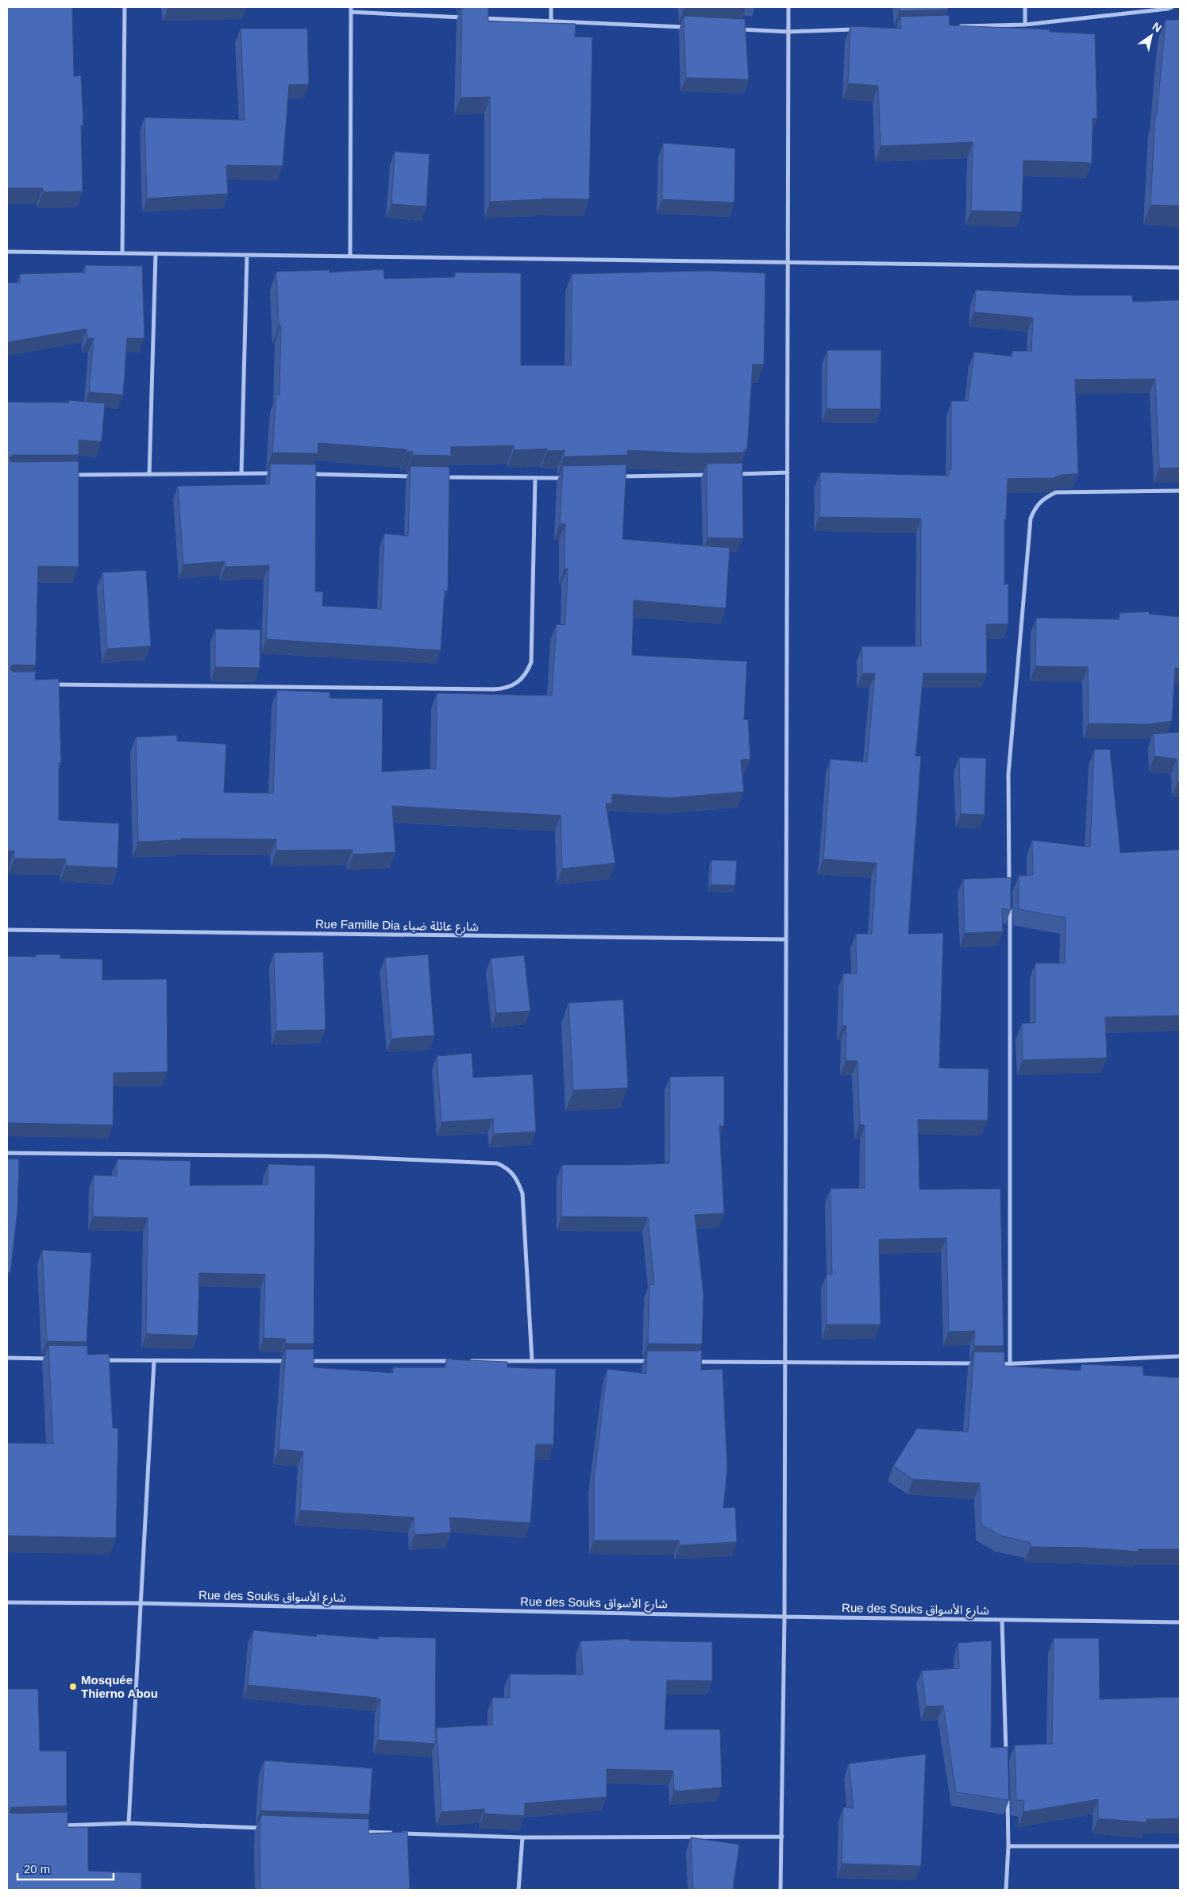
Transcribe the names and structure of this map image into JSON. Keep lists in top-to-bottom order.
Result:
{
  "streets": {
    "street": ["Rue Famille Dia شارع عائلة ضياء", "Rue des Souks شارع الأسواق"]
  },
  "places": ["Mosquée Thierno Abou"],
  "scale_bar": "20 m",
  "north": "top right"
}
